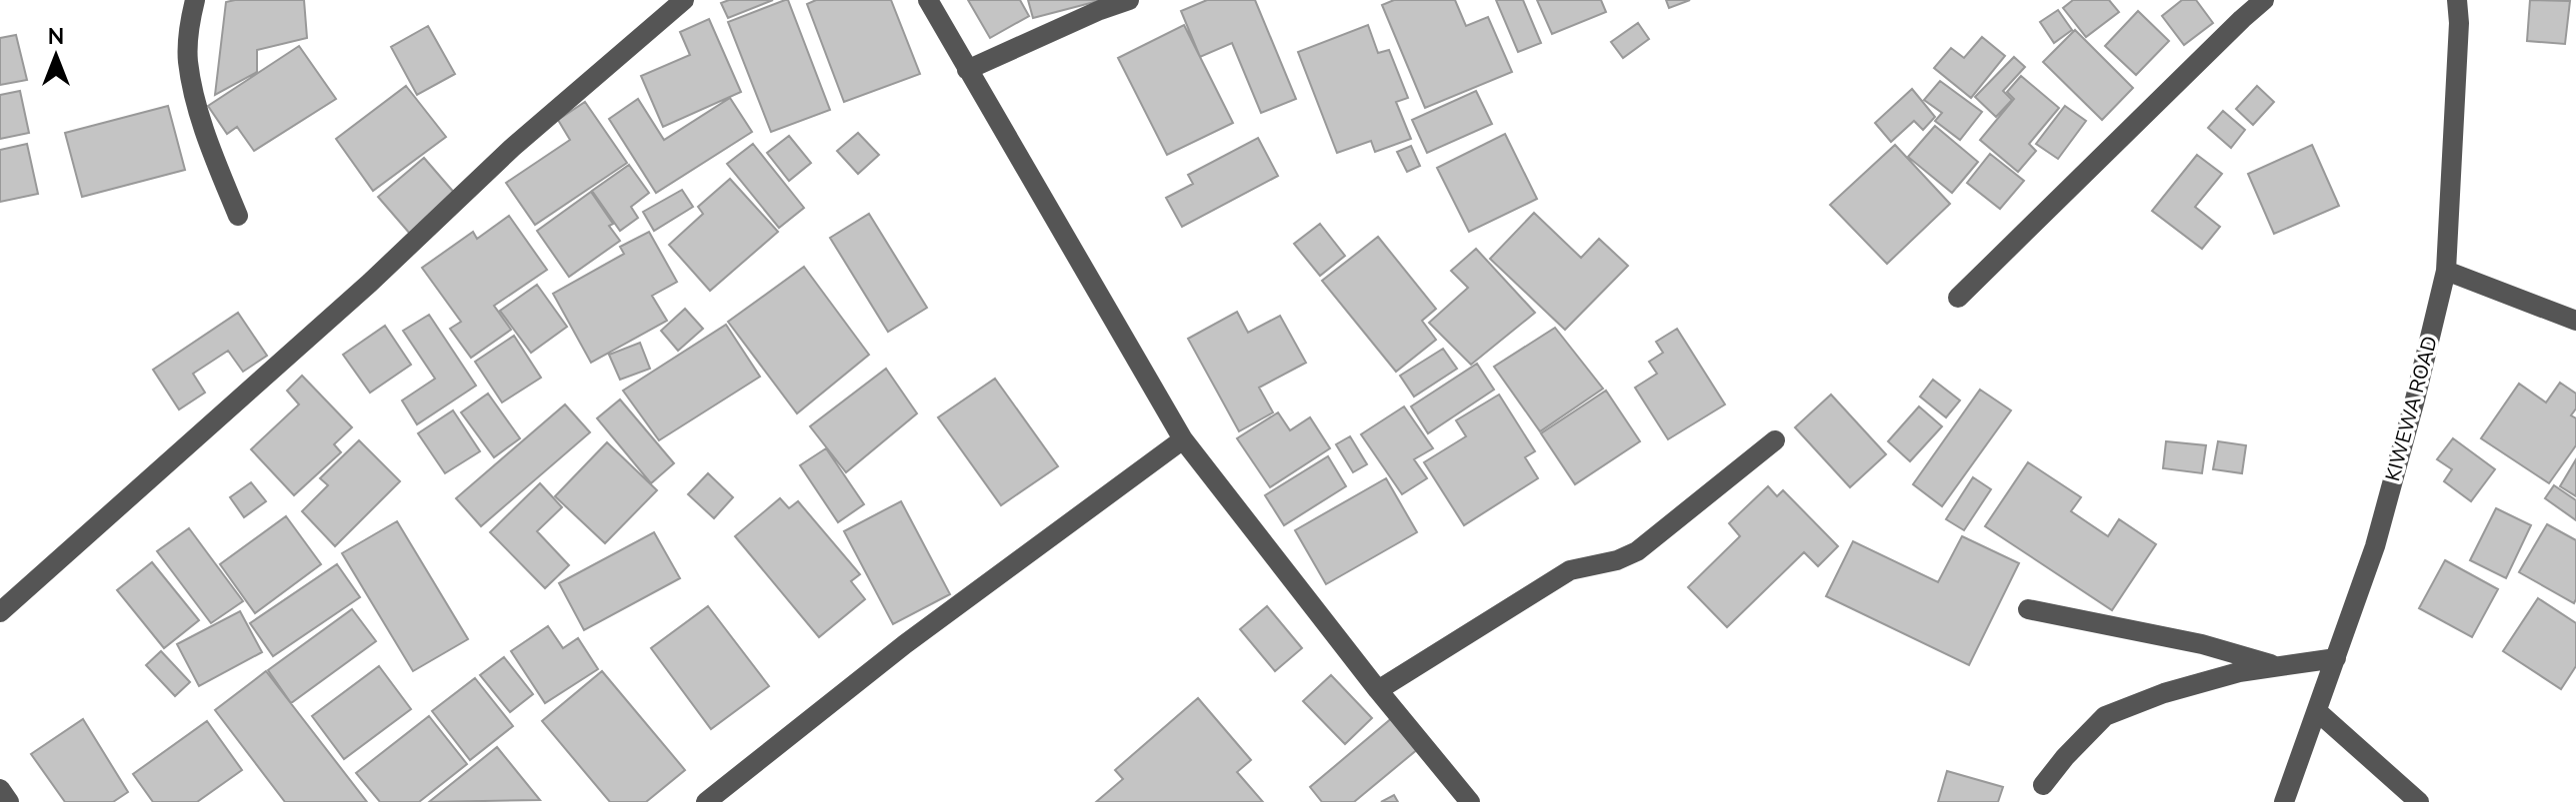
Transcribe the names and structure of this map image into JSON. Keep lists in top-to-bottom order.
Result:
{
  "streets": {
    "street": ["KIWEWA ROAD"]
  },
  "north": "top"
}
